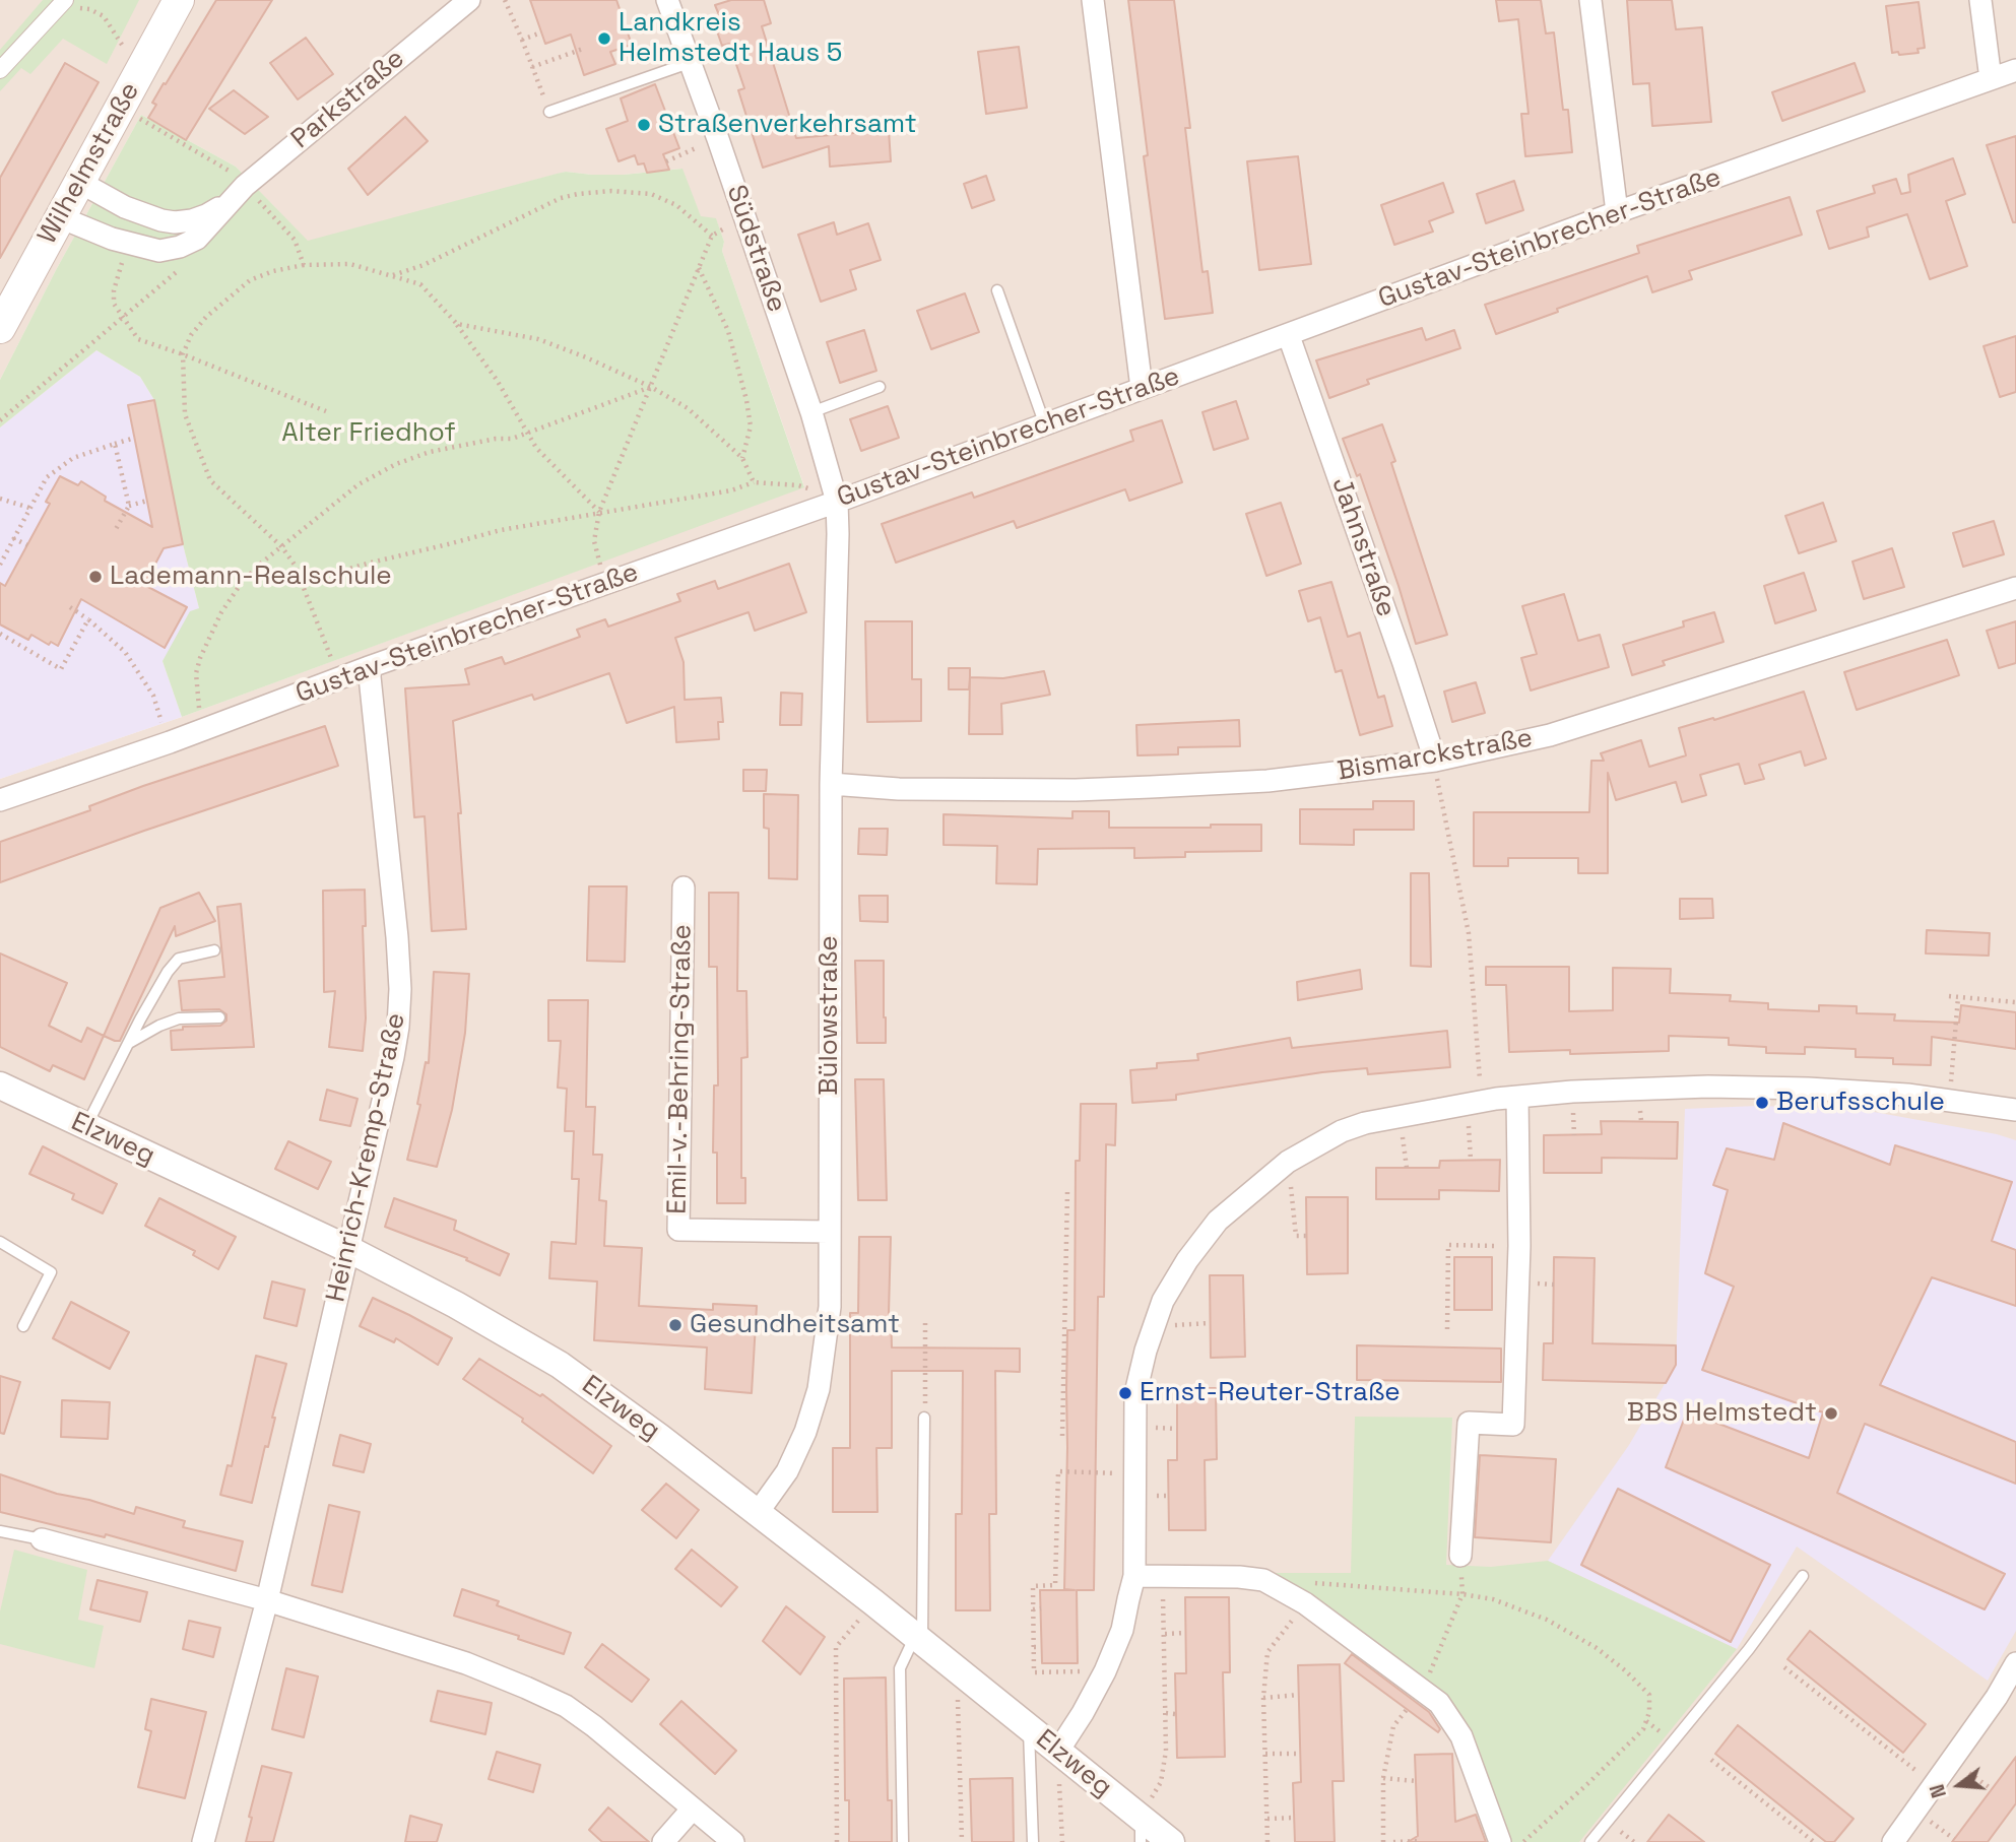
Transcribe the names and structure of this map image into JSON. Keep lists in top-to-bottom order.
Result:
{
  "streets": {
    "main road": ["Wilhelmstraße"],
    "street": [
      "Parkstraße",
      "Gustav-Steinbrecher-Straße",
      "Südstraße",
      "Jahnstraße",
      "Bismarckstraße",
      "Bülowstraße",
      "Emil-v.-Behring-Straße",
      "Elzweg",
      "Heinrich-Kremp-Straße"
    ]
  },
  "crossings": [
    ["Parkstraße", "Wilhelmstraße"],
    ["Gustav-Steinbrecher-Straße", "Südstraße"],
    ["Gustav-Steinbrecher-Straße", "Jahnstraße"],
    ["Gustav-Steinbrecher-Straße", "Bülowstraße"],
    ["Gustav-Steinbrecher-Straße", "Heinrich-Kremp-Straße"],
    ["Südstraße", "Bülowstraße"],
    ["Jahnstraße", "Bismarckstraße"],
    ["Bismarckstraße", "Bülowstraße"],
    ["Bülowstraße", "Emil-v.-Behring-Straße"],
    ["Bülowstraße", "Elzweg"],
    ["Elzweg", "Heinrich-Kremp-Straße"]
  ],
  "parks": ["Alter Friedhof"],
  "places": [
    "Landkreis Helmstedt Haus 5",
    "Straßenverkehrsamt",
    "Lademann-Realschule",
    "Berufsschule",
    "Gesundheitsamt",
    "Ernst-Reuter-Straße",
    "BBS Helmstedt"
  ],
  "north": "left"
}
